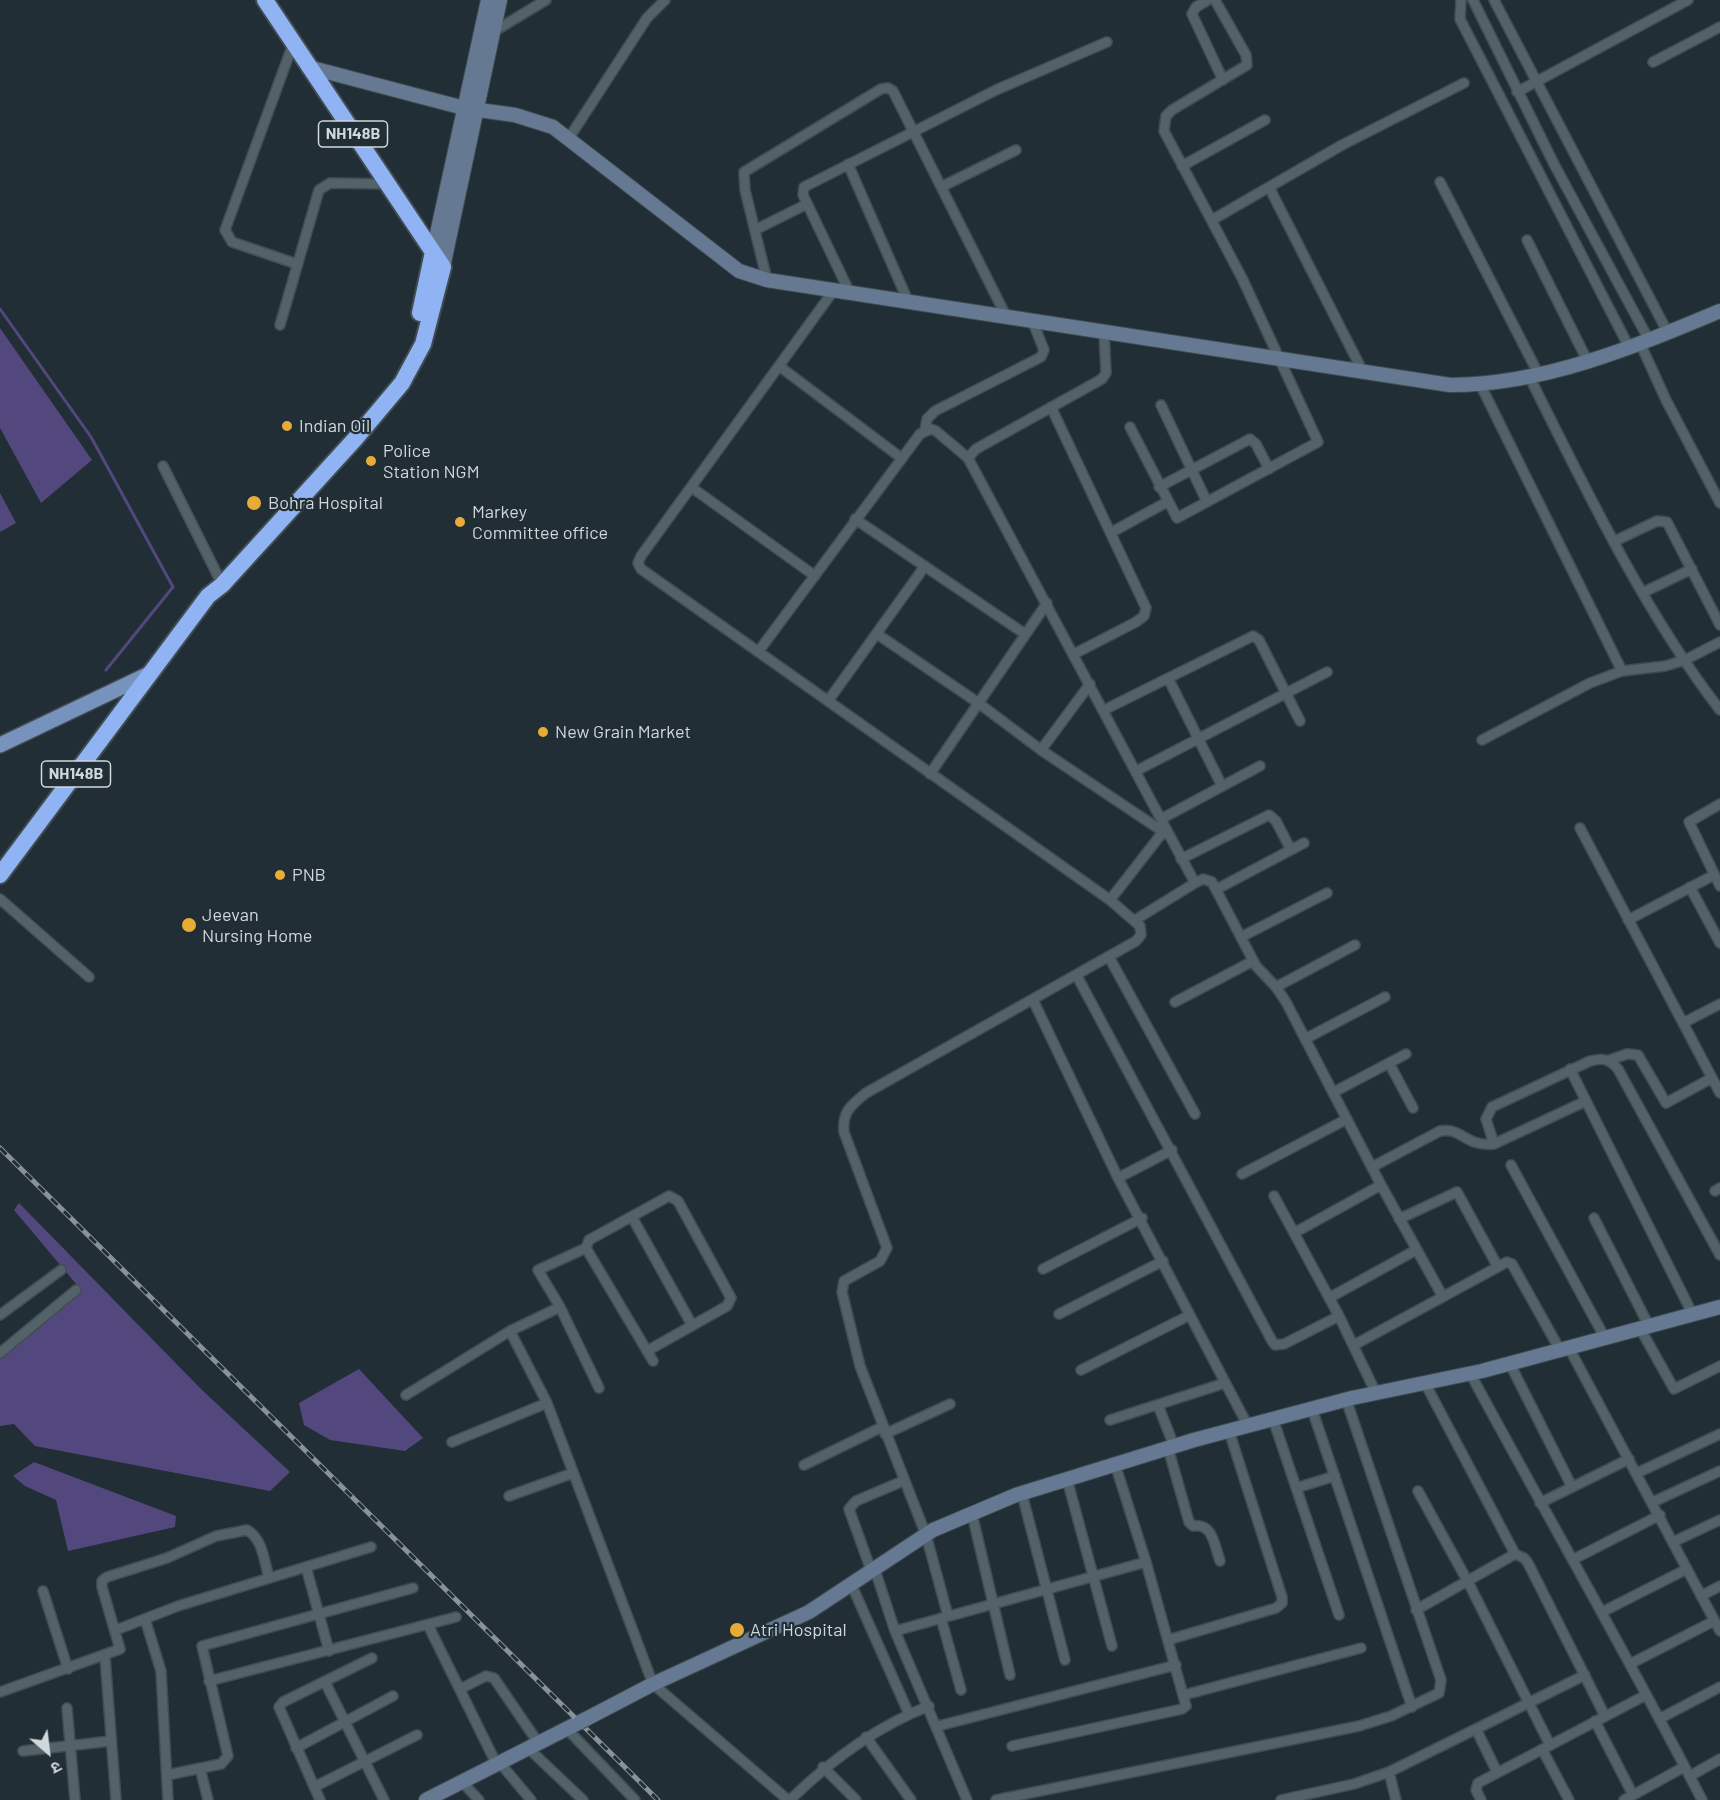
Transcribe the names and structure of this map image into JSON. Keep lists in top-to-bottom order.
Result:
{
  "streets": {
    "highway": ["NH148B"]
  },
  "places": [
    "Indian Oil",
    "Police Station NGM",
    "Bohra Hospital",
    "Markey Committee office",
    "New Grain Market",
    "PNB",
    "Jeevan Nursing Home",
    "Atri Hospital"
  ],
  "north": "bottom right"
}
